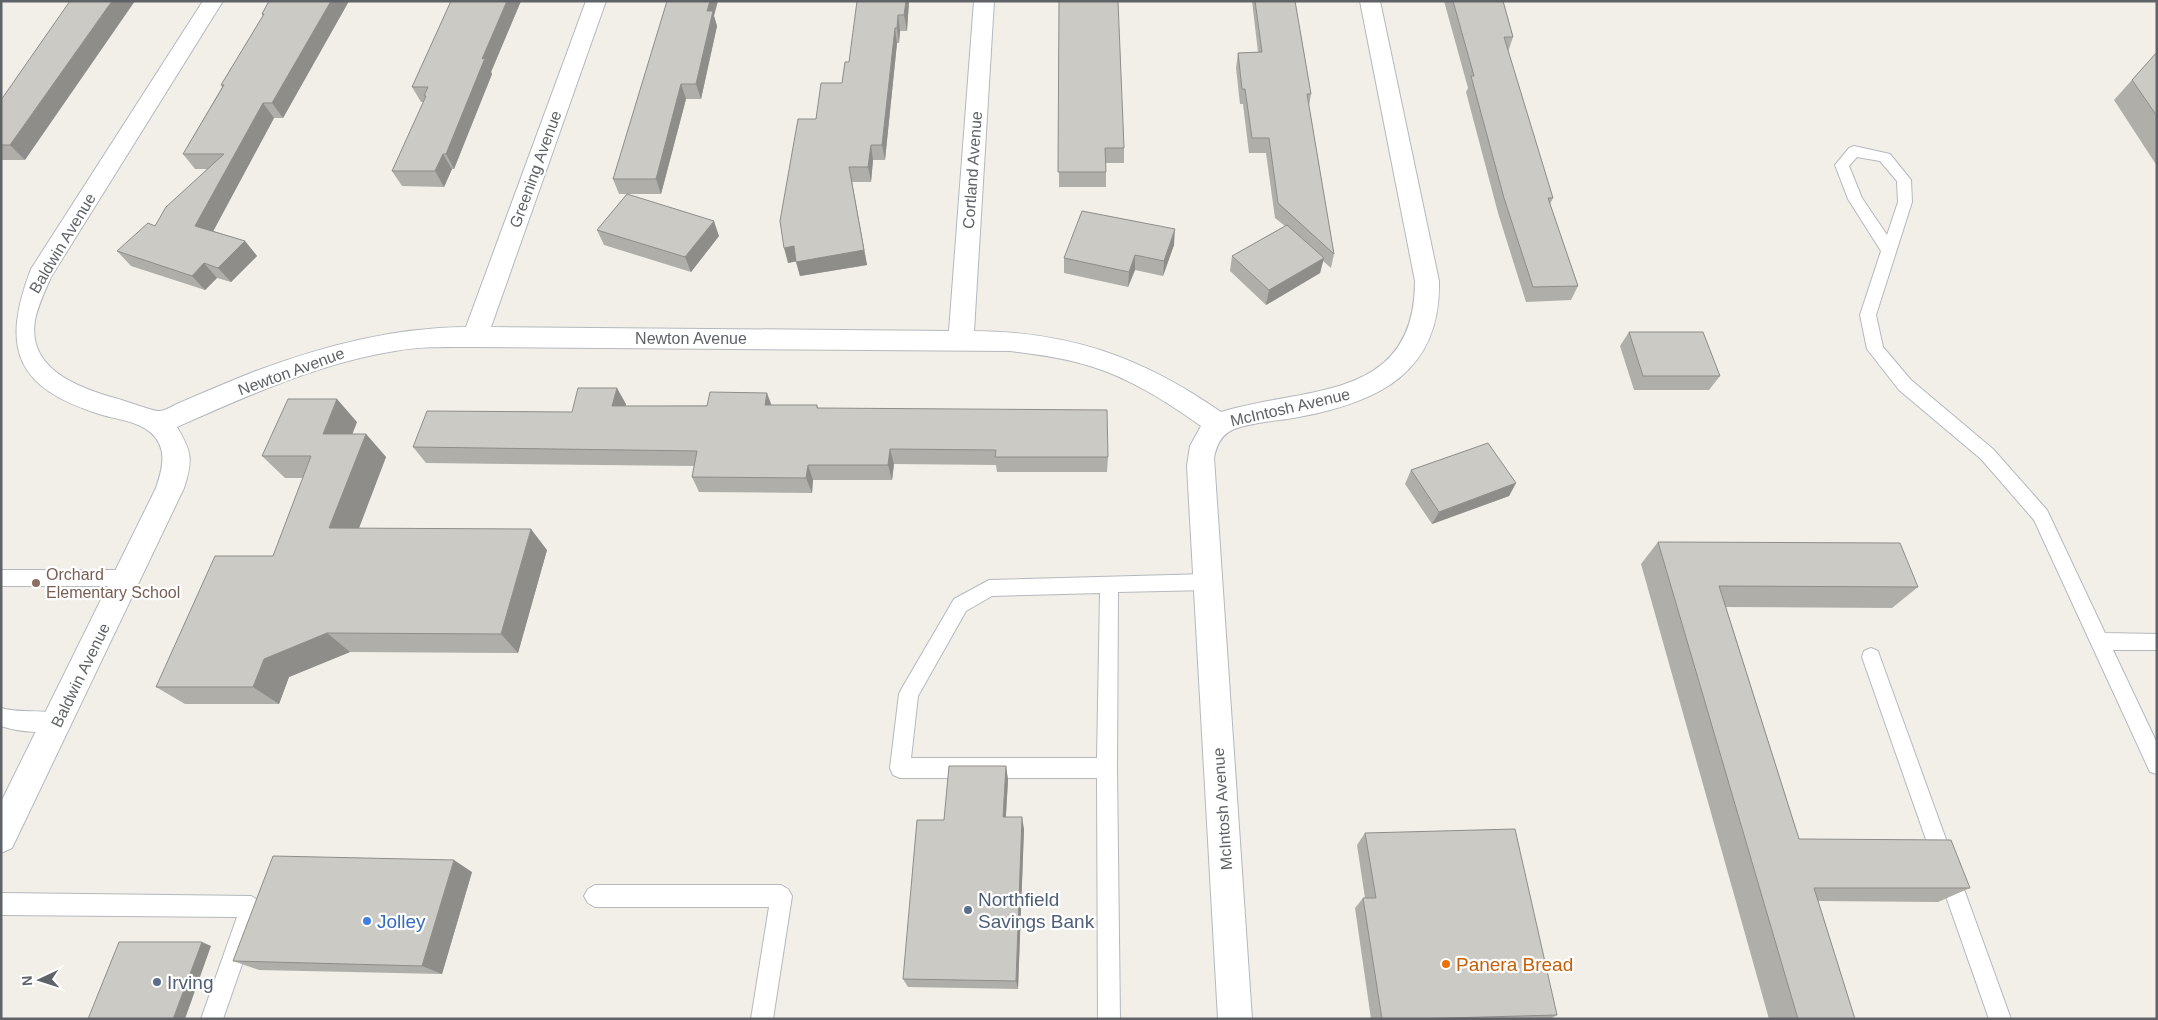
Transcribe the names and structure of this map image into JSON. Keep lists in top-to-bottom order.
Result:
{
  "streets": {
    "street": [
      "Greening Avenue",
      "Cortland Avenue",
      "Baldwin Avenue",
      "Newton Avenue",
      "McIntosh Avenue"
    ]
  },
  "crossings": [
    ["Greening Avenue", "Newton Avenue"],
    ["Cortland Avenue", "Newton Avenue"],
    ["Baldwin Avenue", "Newton Avenue"],
    ["Newton Avenue", "McIntosh Avenue"]
  ],
  "places": [
    "Orchard Elementary School",
    "Northfield Savings Bank",
    "Jolley",
    "Panera Bread",
    "Irving"
  ],
  "north": "left"
}
